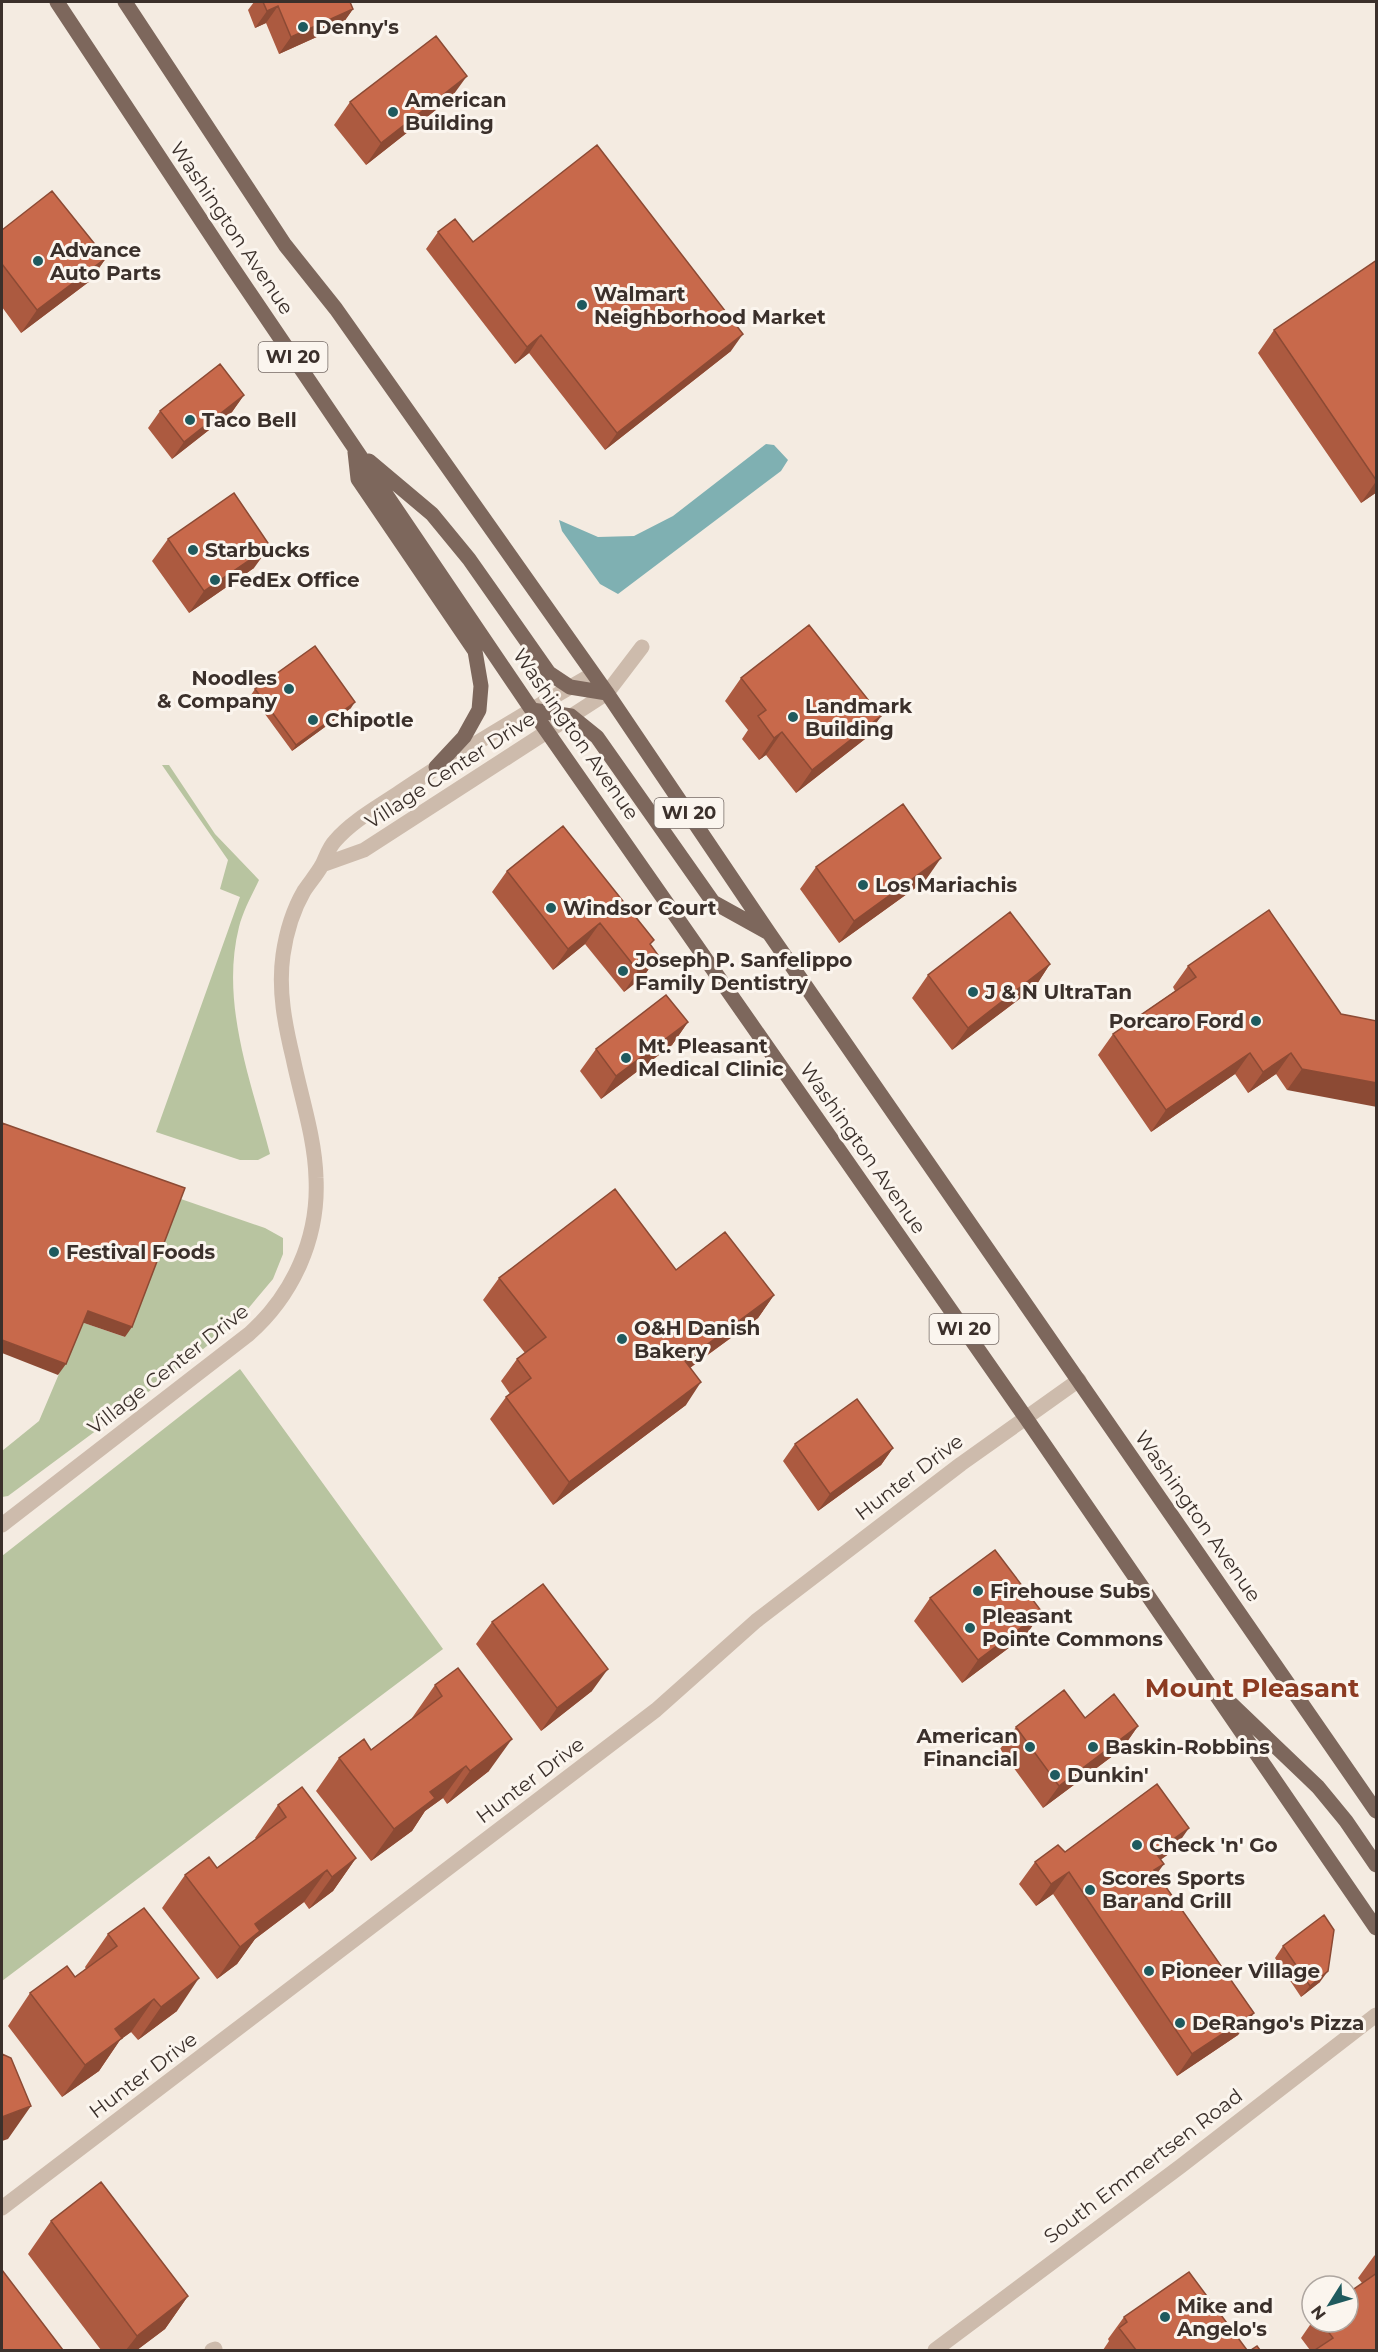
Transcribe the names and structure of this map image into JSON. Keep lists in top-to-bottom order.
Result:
{
  "streets": {
    "main road": ["Washington Avenue", "WI 20"],
    "street": ["Village Center Drive", "Hunter Drive", "South Emmertsen Road"]
  },
  "crossings": [
    ["Washington Avenue", "Village Center Drive"],
    ["Washington Avenue", "Hunter Drive"]
  ],
  "districts": ["Mount Pleasant"],
  "places": [
    "Denny's",
    "American Building",
    "Advance Auto Parts",
    "Walmart Neighborhood Market",
    "Taco Bell",
    "Starbucks",
    "FedEx Office",
    "Noodles & Company",
    "Landmark Building",
    "Chipotle",
    "Los Mariachis",
    "Windsor Court",
    "Joseph P. Sanfelippo Family Dentistry",
    "J & N UltraTan",
    "Porcaro Ford",
    "Mt. Pleasant Medical Clinic",
    "Festival Foods",
    "O&H Danish Bakery",
    "Firehouse Subs",
    "Pleasant Pointe Commons",
    "American Financial",
    "Baskin-Robbins",
    "Dunkin'",
    "Check 'n' Go",
    "Scores Sports Bar and Grill",
    "Pioneer Village",
    "DeRango's Pizza",
    "Mike and Angelo's"
  ],
  "north": "bottom left"
}
